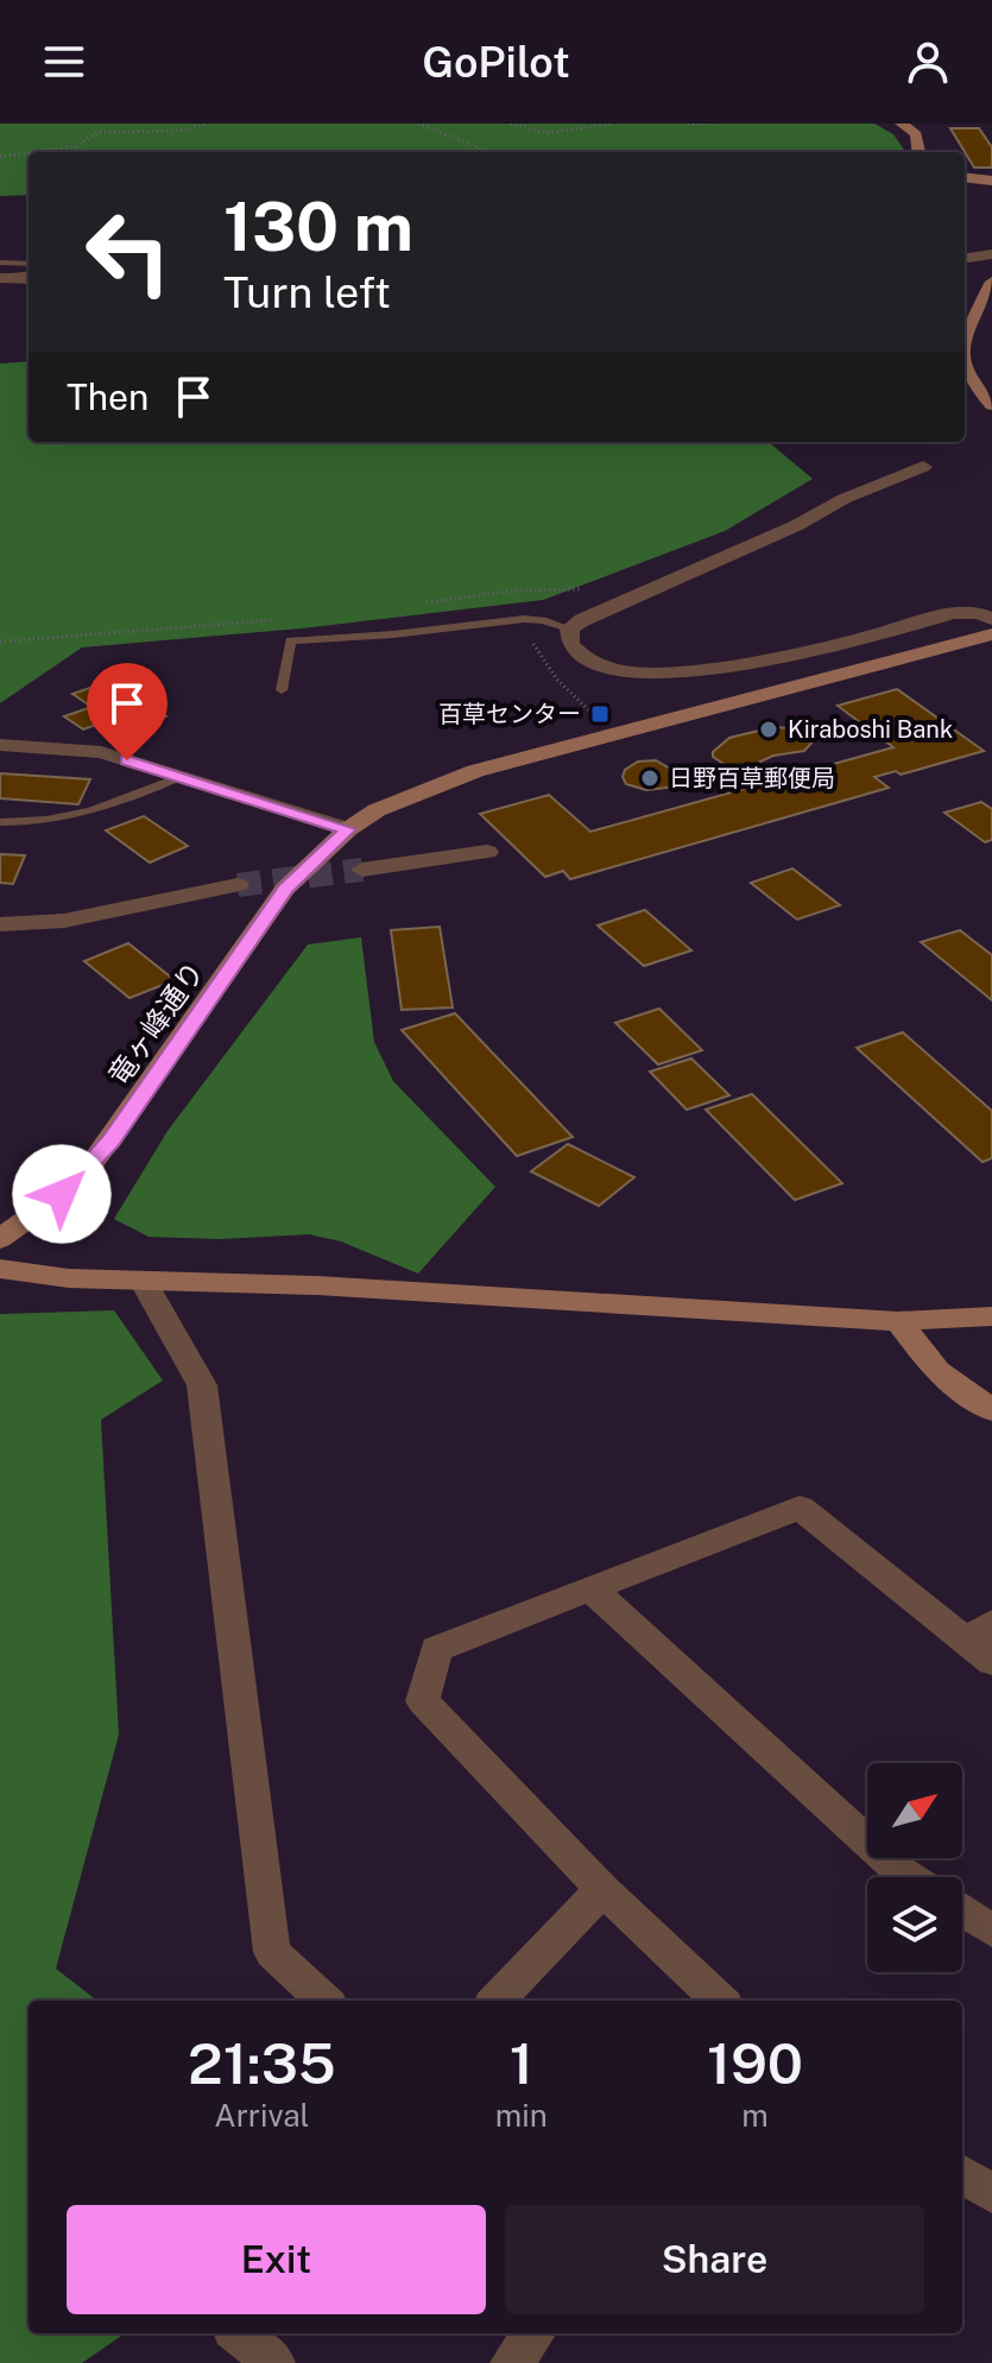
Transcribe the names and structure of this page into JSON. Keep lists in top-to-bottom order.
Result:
{
  "streets": {
    "street": ["竜ヶ峰通り"]
  },
  "places": {
    "transit": ["百草センター"],
    "other": ["Kiraboshi Bank", "日野百草郵便局"]
  },
  "north": "top right",
  "page": {
    "header": "GoPilot",
    "turn": ["130 m", "Turn left"],
    "then": "Then",
    "eta": [
      "21:35",
      "Arrival",
      "1",
      "min",
      "190",
      "m"
    ],
    "buttons": ["Exit", "Share"]
  }
}
